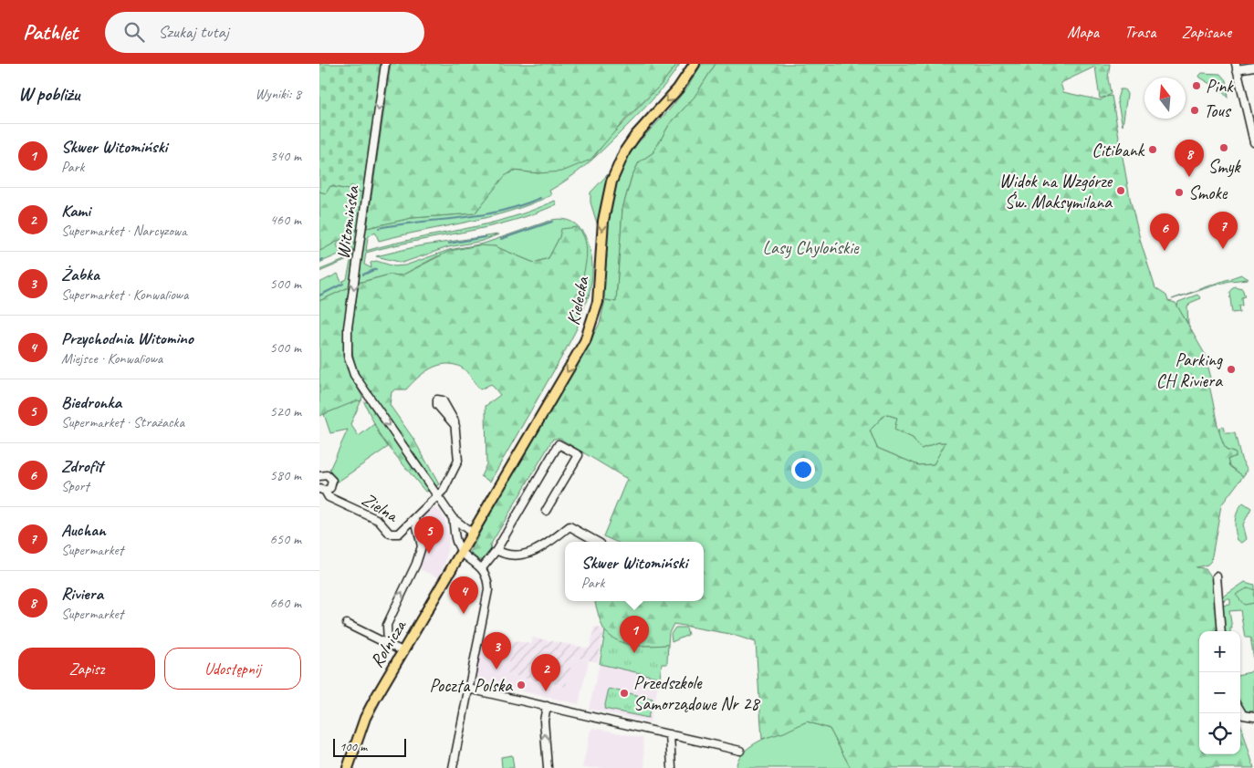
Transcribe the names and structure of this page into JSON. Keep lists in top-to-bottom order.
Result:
{
  "streets": {
    "main road": ["Kielecka", "Rolnicza"],
    "street": ["Witomińska", "Zielna"]
  },
  "crossings": [
    ["Witomińska", "Kielecka"],
    ["Witomińska", "Zielna"],
    ["Witomińska", "Rolnicza"],
    ["Kielecka", "Rolnicza"]
  ],
  "one_way": ["Witomińska", "Kielecka"],
  "parks": ["Lasy Chylońskie"],
  "places": [
    "Pink",
    "Tous",
    "Smyk",
    "Citibank",
    "Widok na Wzgórze Św. Maksymilana",
    "Smoke",
    "Parking CH Riviera",
    "Poczta Polska",
    "Przedszkole Samorządowe Nr 28"
  ],
  "scale_bar": "100 m",
  "north": "top",
  "page": {
    "header": "Pathlet",
    "search": "Szukaj tutaj",
    "nav": ["Mapa", "Trasa", "Zapisane"],
    "heading": ["W pobliżu", "Wyniki: 8"],
    "list": [
      {
        "mark": "1",
        "name": "Skwer Witomiński",
        "note": "Park",
        "value": "340 m"
      },
      {
        "mark": "2",
        "name": "Kami",
        "note": "Supermarket · Narcyzowa",
        "value": "460 m"
      },
      {
        "mark": "3",
        "name": "Żabka",
        "note": "Supermarket · Konwaliowa",
        "value": "500 m"
      },
      {
        "mark": "4",
        "name": "Przychodnia Witomino",
        "note": "Miejsce · Konwaliowa",
        "value": "500 m"
      },
      {
        "mark": "5",
        "name": "Biedronka",
        "note": "Supermarket · Strażacka",
        "value": "520 m"
      },
      {
        "mark": "6",
        "name": "Zdrofit",
        "note": "Sport",
        "value": "580 m"
      },
      {
        "mark": "7",
        "name": "Auchan",
        "note": "Supermarket",
        "value": "650 m"
      },
      {
        "mark": "8",
        "name": "Riviera",
        "note": "Supermarket",
        "value": "660 m"
      }
    ],
    "pins": [
      "8",
      "7",
      "6",
      "5",
      "4",
      "1",
      "3",
      "2"
    ],
    "popup": ["Skwer Witomiński", "Park"],
    "map_buttons": ["+", "−"],
    "buttons": ["Zapisz", "Udostępnij"],
    "scale": "100 m"
  }
}
